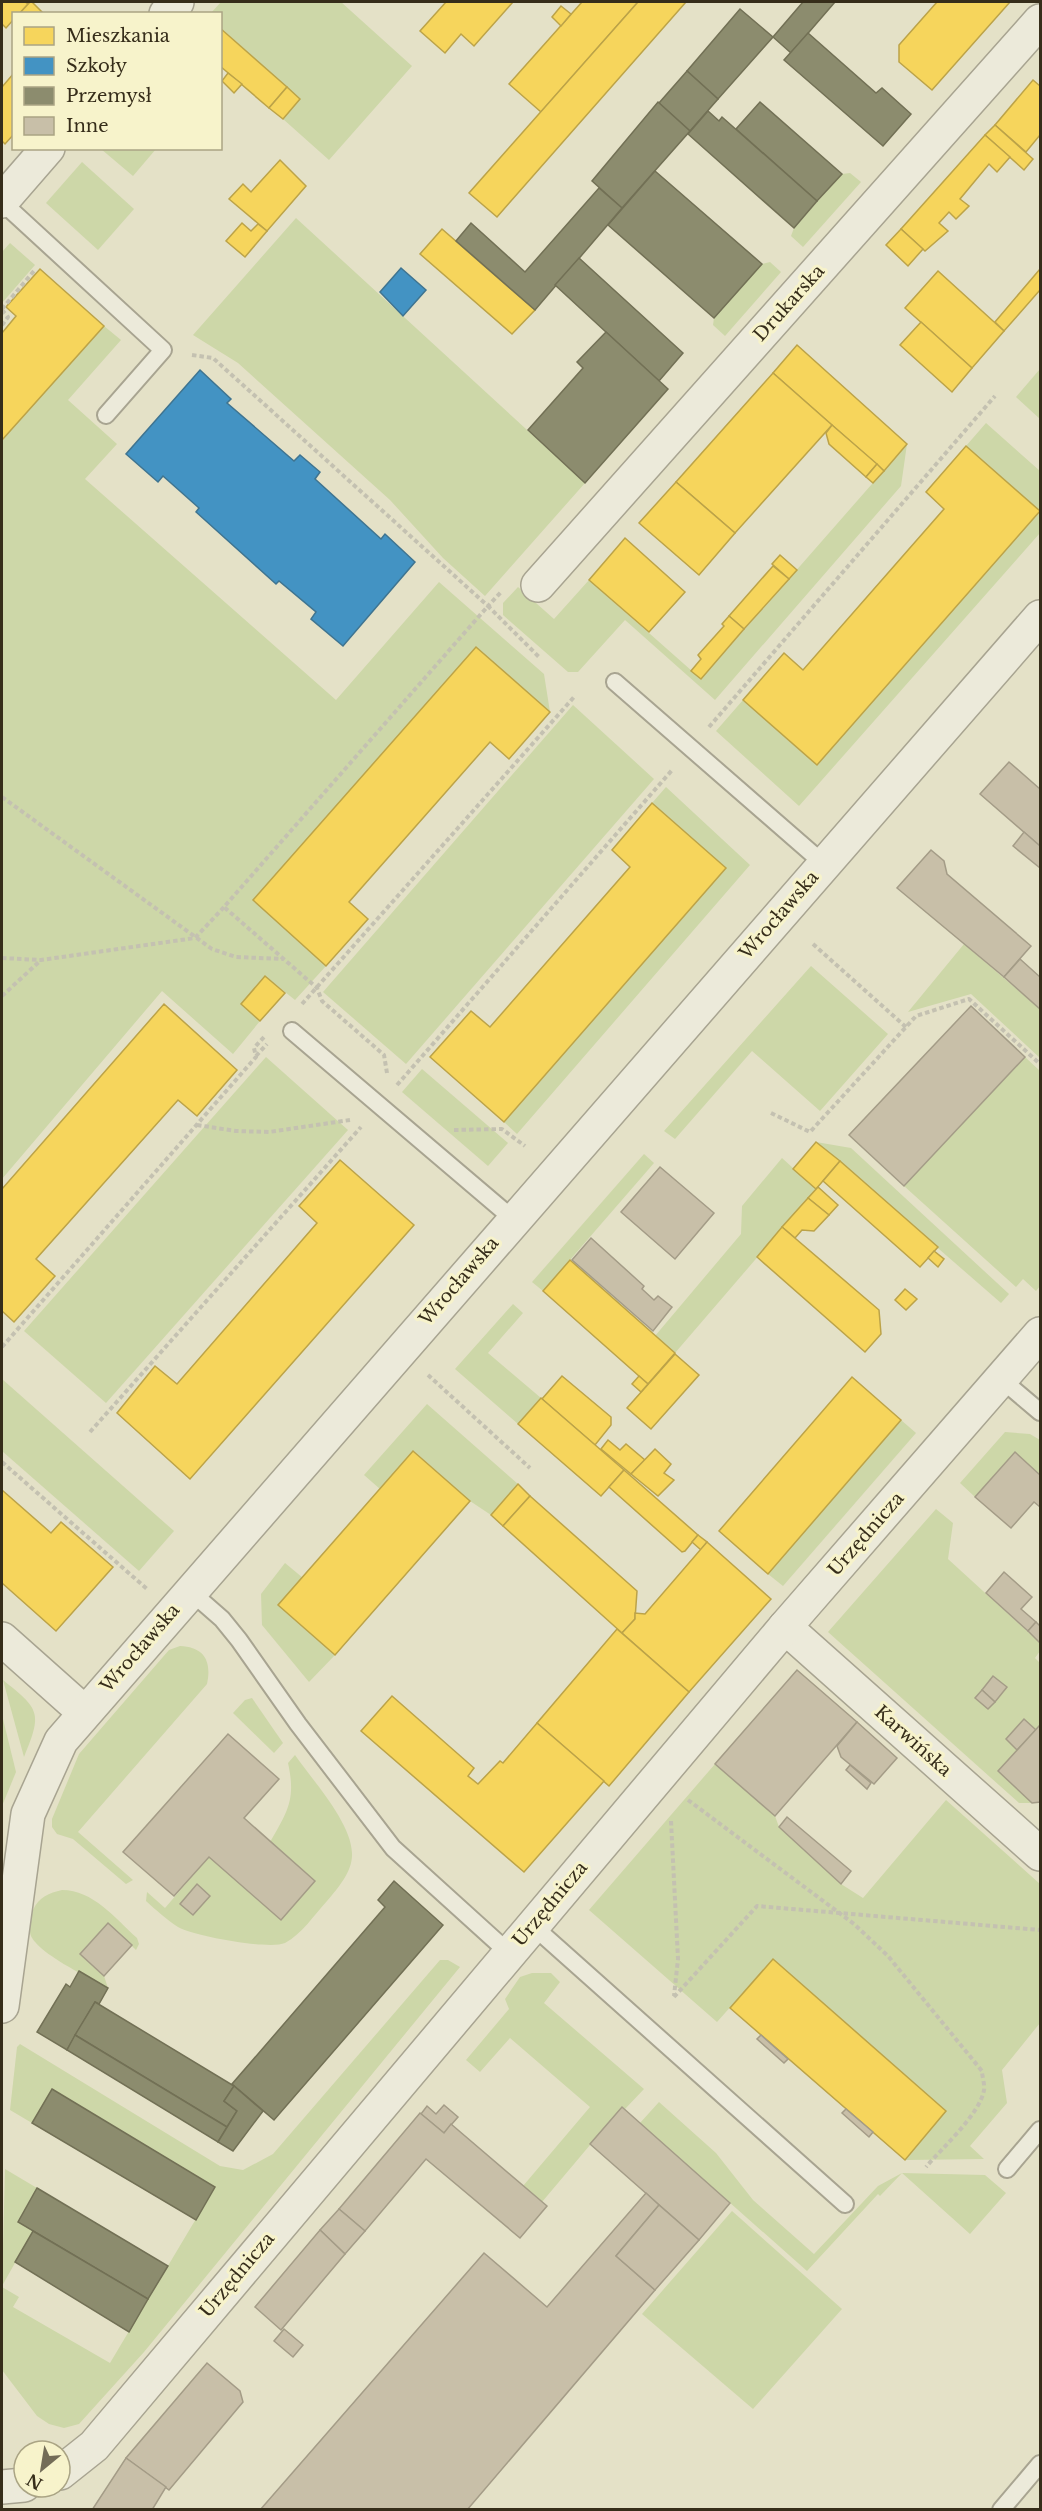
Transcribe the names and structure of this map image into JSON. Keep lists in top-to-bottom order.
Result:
{
  "streets": {
    "street": [
      "Drukarska",
      "Wrocławska",
      "Urzędnicza",
      "Karwińska"
    ]
  },
  "crossings": [
    ["Urzędnicza", "Karwińska"]
  ],
  "legend": [
    "Mieszkania",
    "Szkoły",
    "Przemysł",
    "Inne"
  ],
  "north": "bottom left"
}
